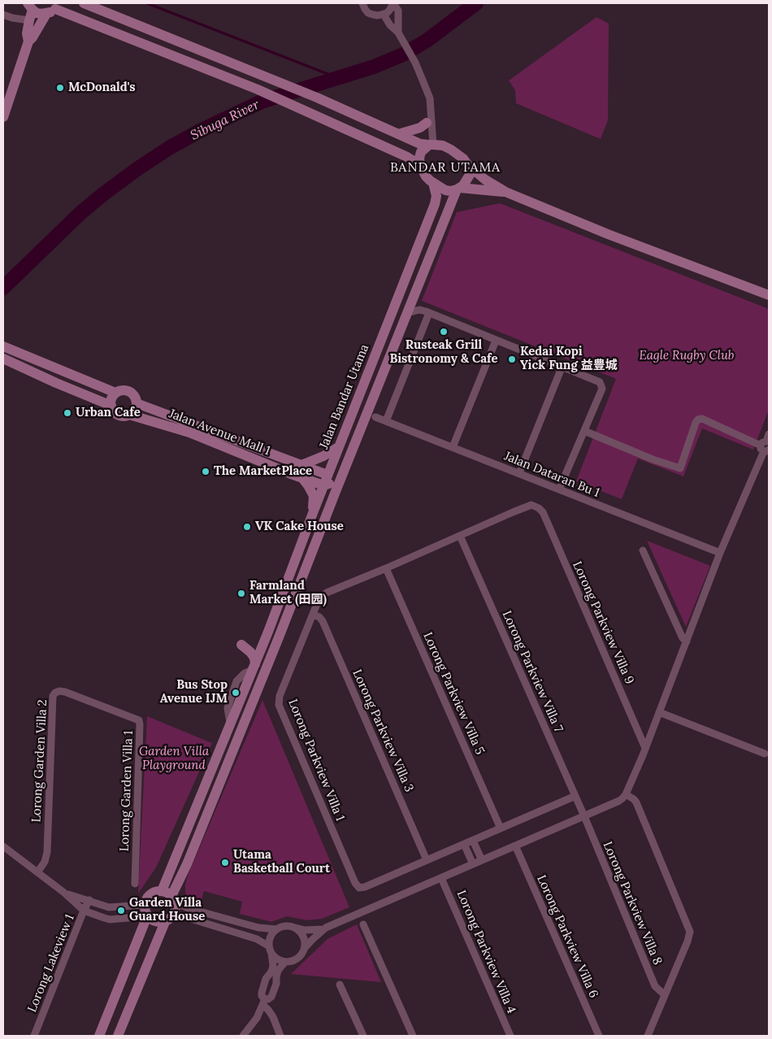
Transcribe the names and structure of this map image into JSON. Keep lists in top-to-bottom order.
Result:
{
  "streets": {
    "street": [
      "Jalan Bandar Utama",
      "Jalan Avenue Mall 1",
      "Jalan Dataran Bu 1",
      "Lorong Parkview Villa 9",
      "Lorong Parkview Villa 7",
      "Lorong Parkview Villa 5",
      "Lorong Parkview Villa 3",
      "Lorong Parkview Villa 1",
      "Lorong Garden Villa 2",
      "Lorong Garden Villa 1",
      "Lorong Parkview Villa 8",
      "Lorong Parkview Villa 6",
      "Lorong Parkview Villa 4",
      "Lorong Lakeview 1"
    ]
  },
  "crossings": [
    ["Jalan Bandar Utama", "Jalan Avenue Mall 1"],
    ["Lorong Parkview Villa 9", "Lorong Parkview Villa 1"],
    ["Lorong Parkview Villa 7", "Lorong Parkview Villa 1"],
    ["Lorong Parkview Villa 7", "Lorong Parkview Villa 8"],
    ["Lorong Parkview Villa 5", "Lorong Parkview Villa 1"],
    ["Lorong Parkview Villa 3", "Lorong Parkview Villa 1"],
    ["Lorong Garden Villa 2", "Lorong Garden Villa 1"]
  ],
  "districts": ["BANDAR UTAMA"],
  "water": ["Sibuga River"],
  "parks": ["Eagle Rugby Club", "Garden Villa Playground"],
  "places": [
    "McDonald's",
    "Rusteak Grill Bistronomy & Cafe",
    "Kedai Kopi Yick Fung 益豊城",
    "Urban Cafe",
    "The MarketPlace",
    "VK Cake House",
    "Farmland Market (田园)",
    "Bus Stop Avenue IJM",
    "Utama Basketball Court",
    "Garden Villa Guard House"
  ]
}
